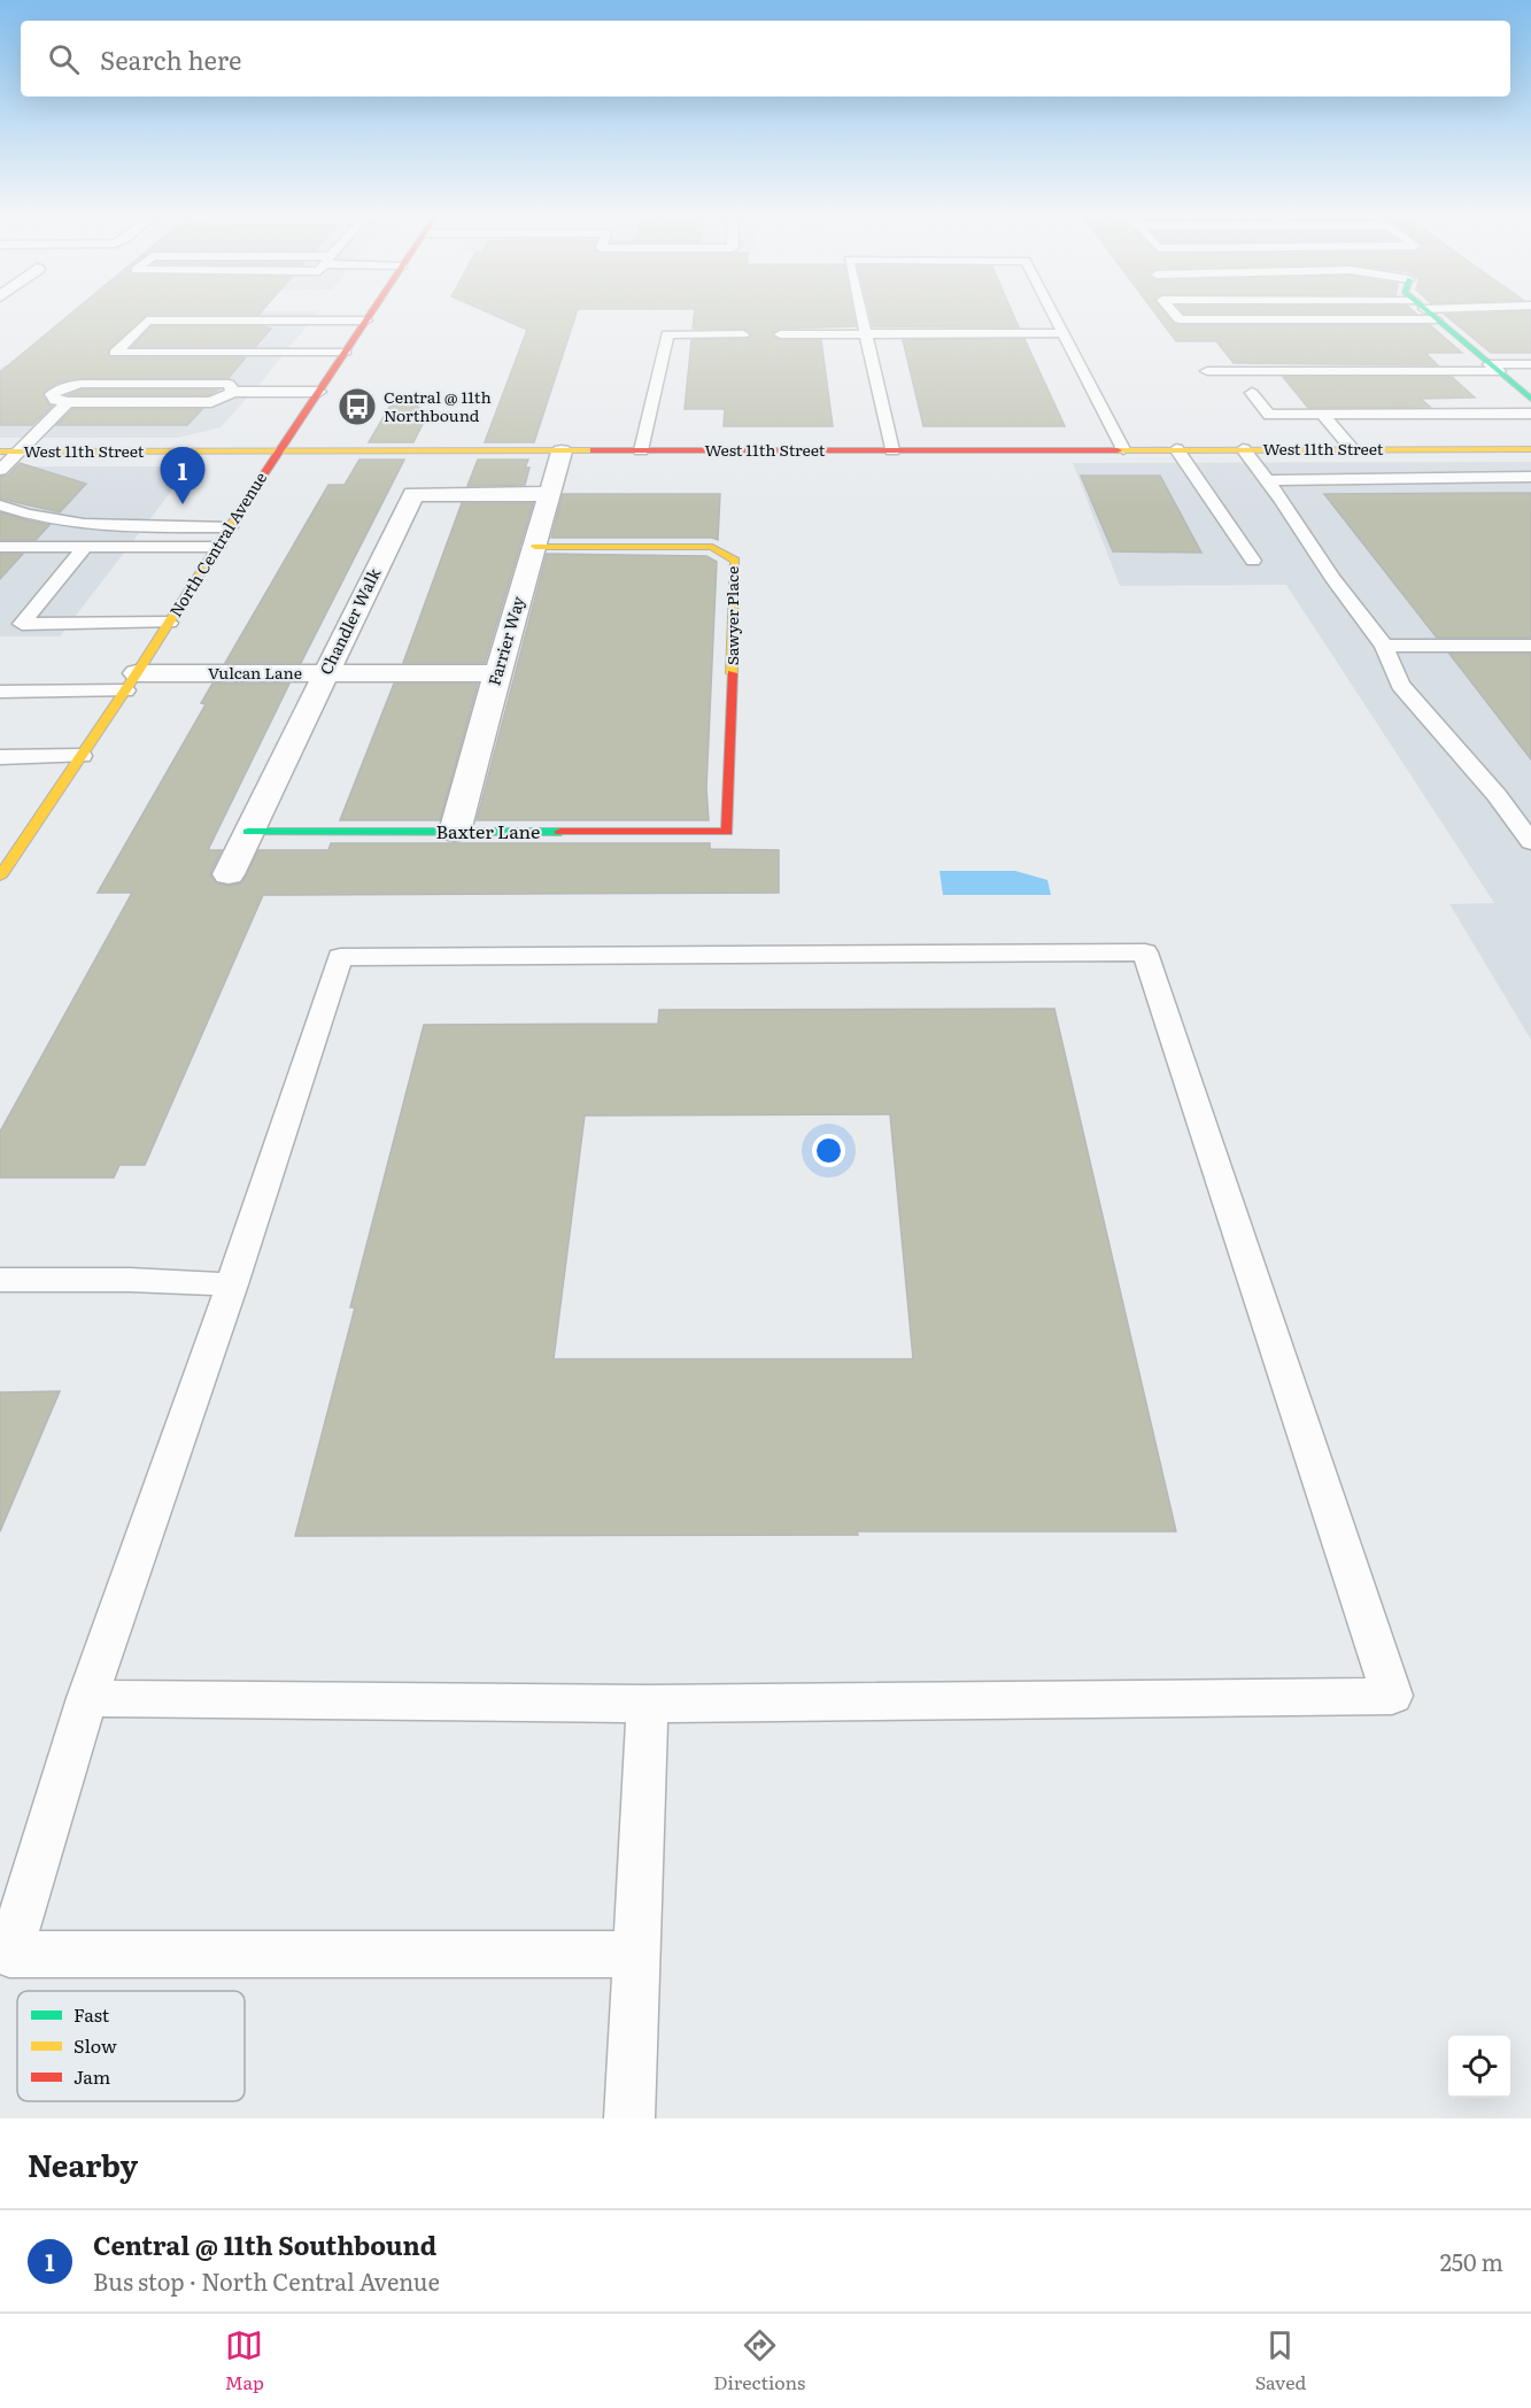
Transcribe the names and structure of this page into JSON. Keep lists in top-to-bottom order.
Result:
{
  "streets": {
    "street": [
      "West 11th Street",
      "North Central Avenue",
      "Sawyer Place",
      "Chandler Walk",
      "Farrier Way",
      "Vulcan Lane",
      "Baxter Lane"
    ]
  },
  "crossings": [
    ["West 11th Street", "North Central Avenue"],
    ["West 11th Street", "Farrier Way"],
    ["North Central Avenue", "Vulcan Lane"],
    ["Sawyer Place", "Farrier Way"],
    ["Sawyer Place", "Baxter Lane"],
    ["Chandler Walk", "Farrier Way"],
    ["Chandler Walk", "Vulcan Lane"],
    ["Chandler Walk", "Baxter Lane"],
    ["Farrier Way", "Vulcan Lane"],
    ["Farrier Way", "Baxter Lane"]
  ],
  "places": {
    "bus stop": ["Central @ 11th Northbound"]
  },
  "legend": ["Fast", "Slow", "Jam"],
  "page": {
    "search": "Search here",
    "pins": "1",
    "heading": "Nearby",
    "list": [
      {
        "mark": "1",
        "name": "Central @ 11th Southbound",
        "note": "Bus stop · North Central Avenue",
        "value": "250 m"
      }
    ],
    "nav": ["Map", "Directions", "Saved"]
  }
}
